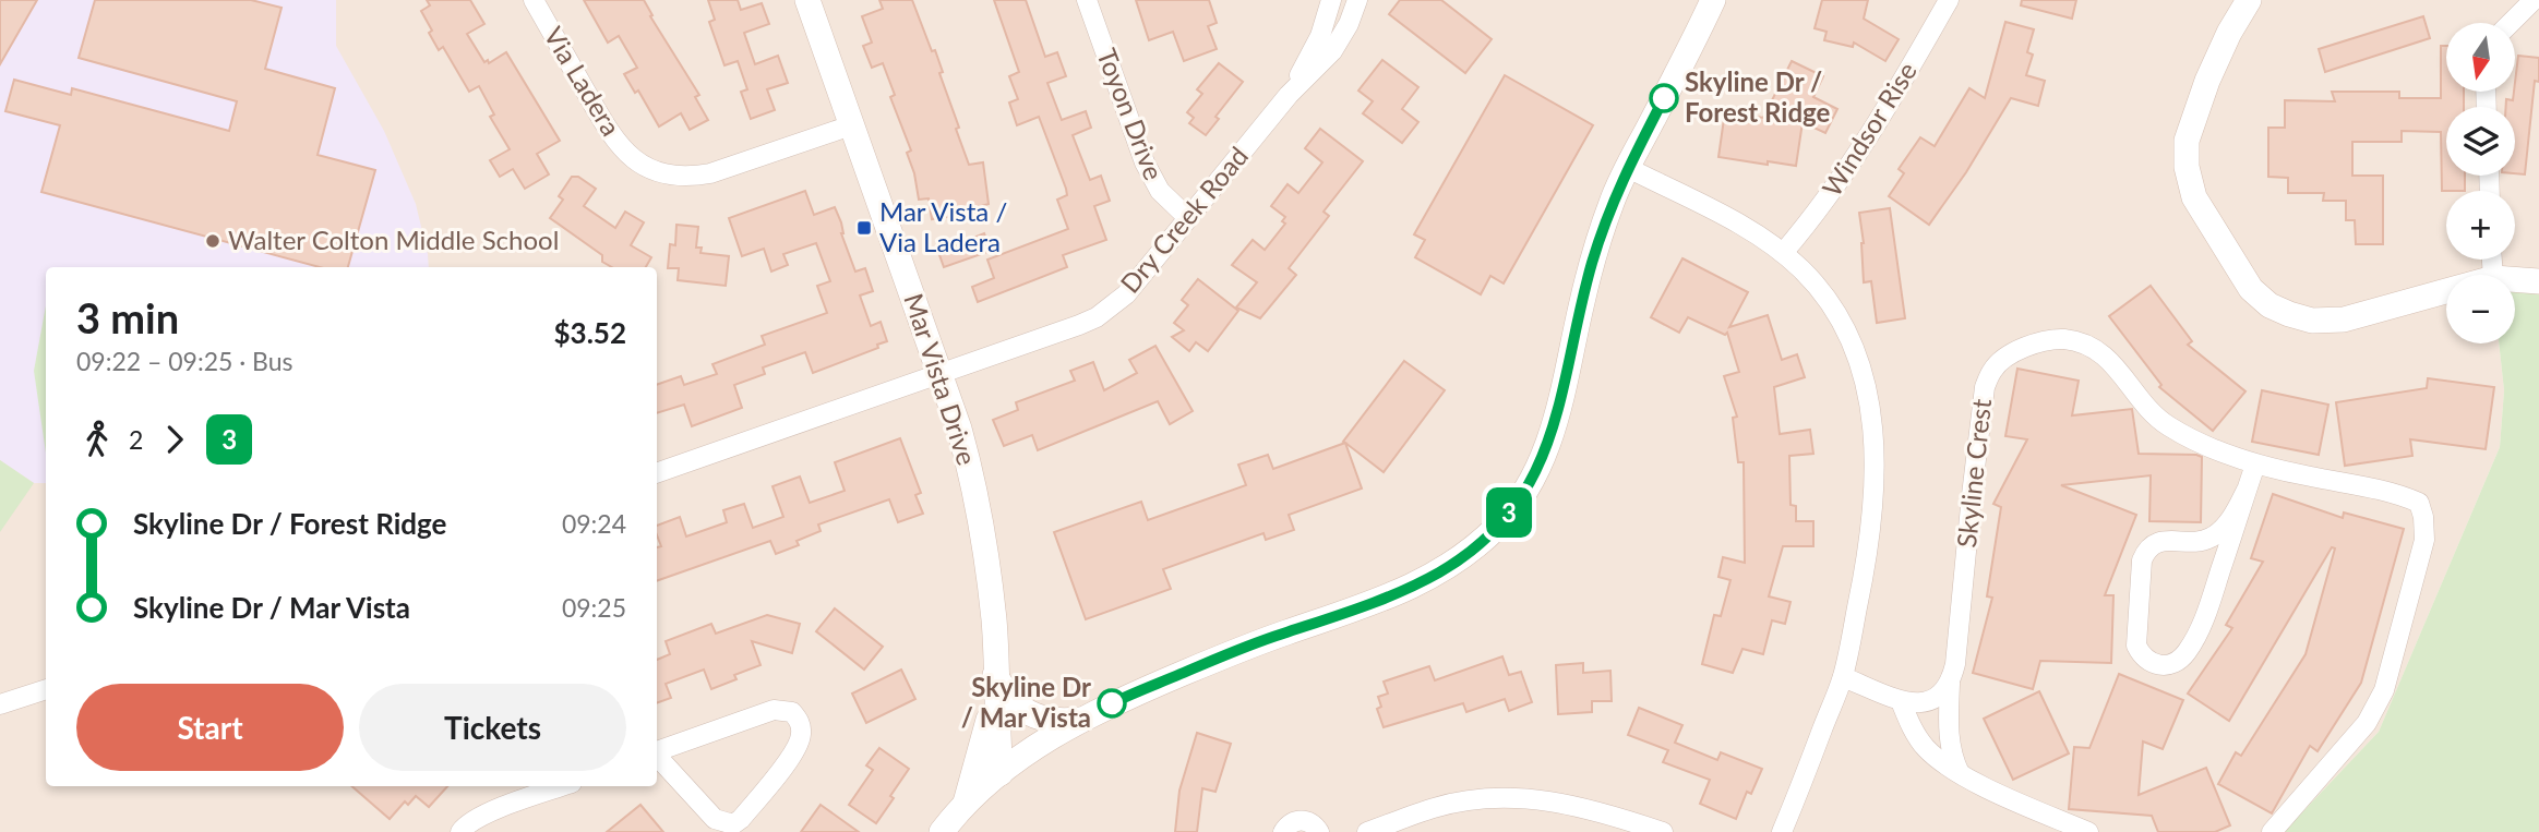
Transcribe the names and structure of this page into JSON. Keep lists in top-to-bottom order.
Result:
{
  "streets": {
    "street": [
      "Via Ladera",
      "Toyon Drive",
      "Windsor Rise",
      "Dry Creek Road",
      "Mar Vista Drive",
      "Skyline Crest"
    ]
  },
  "crossings": [
    ["Via Ladera", "Mar Vista Drive"],
    ["Toyon Drive", "Dry Creek Road"],
    ["Dry Creek Road", "Mar Vista Drive"]
  ],
  "places": {
    "other": ["Skyline Dr / Forest Ridge", "Walter Colton Middle School", "Skyline Dr / Mar Vista"],
    "transit": ["Mar Vista / Via Ladera"]
  },
  "lines": ["bus line 3"],
  "north": "bottom",
  "page": {
    "on_map": "3",
    "map_buttons": ["+", "−"],
    "heading": ["3 min", "09:22 – 09:25 · Bus", "$3.52"],
    "legs": ["2", "3"],
    "list": [
      {
        "name": "Skyline Dr / Forest Ridge",
        "value": "09:24"
      },
      {
        "name": "Skyline Dr / Mar Vista",
        "value": "09:25"
      }
    ],
    "buttons": ["Start", "Tickets"]
  }
}
